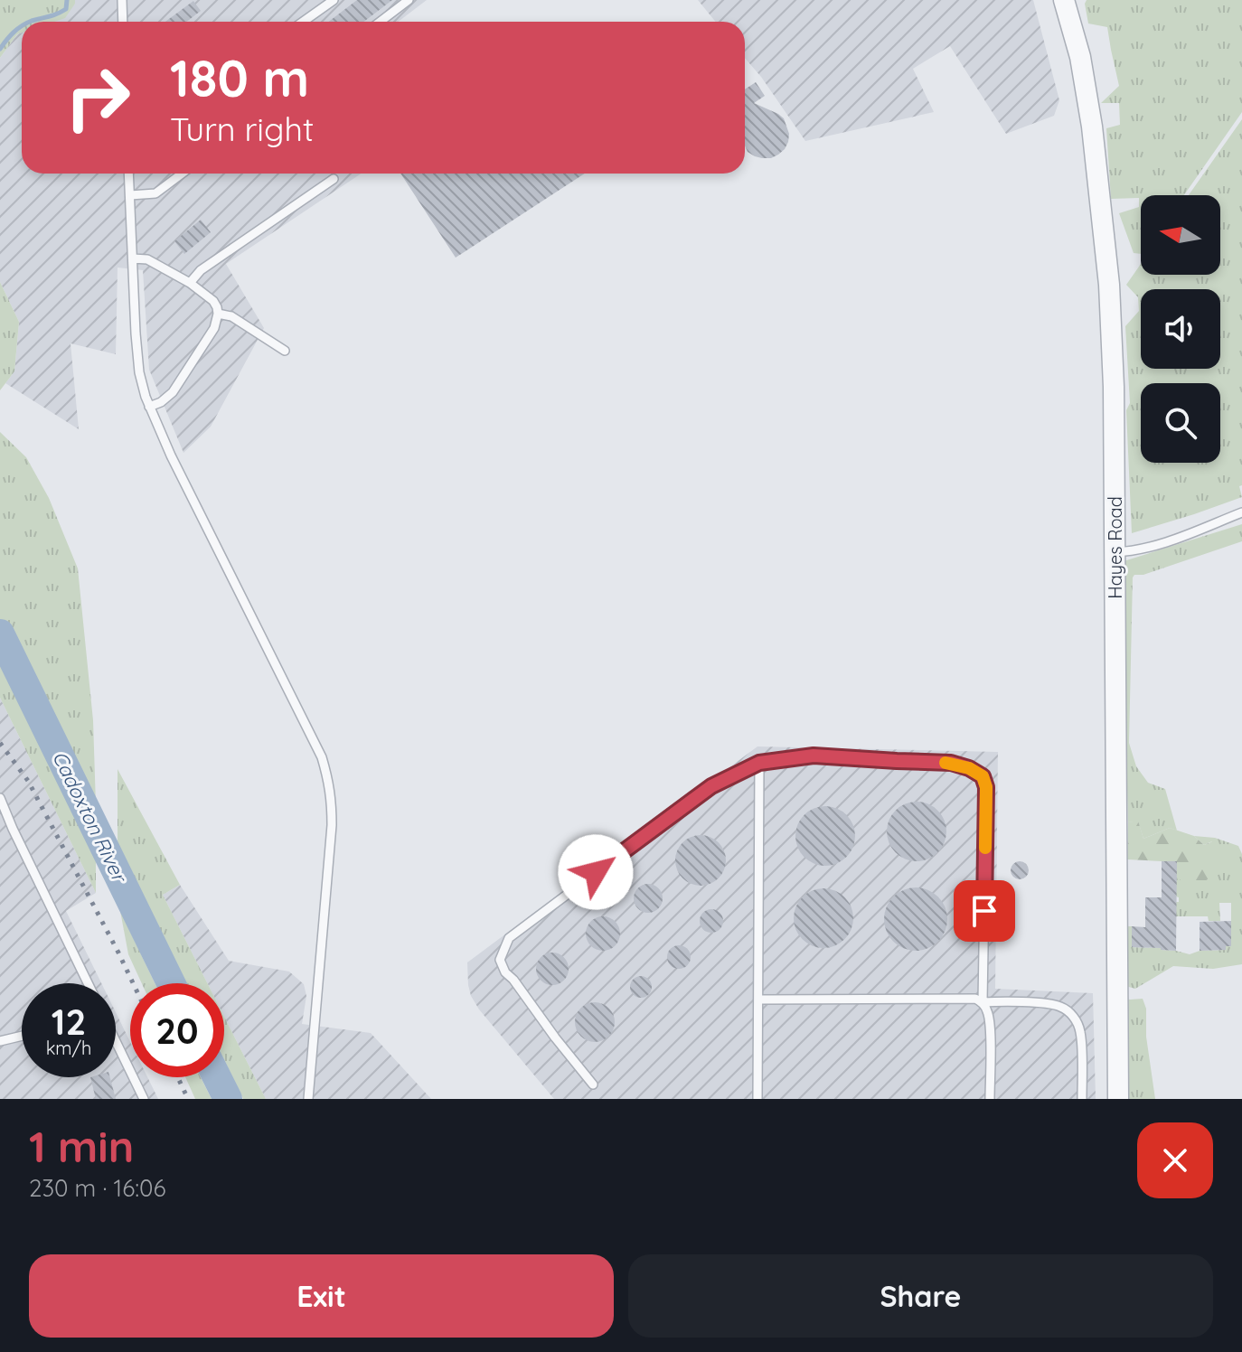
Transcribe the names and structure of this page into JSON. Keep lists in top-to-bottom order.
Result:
{
  "streets": {
    "street": ["Hayes Road"]
  },
  "water": ["Cadoxton River"],
  "north": "left",
  "page": {
    "turn": ["180 m", "Turn right"],
    "speed": "12 km/h",
    "limit": "20",
    "heading": ["1 min", "230 m · 16:06"],
    "buttons": ["Exit", "Share"]
  }
}
